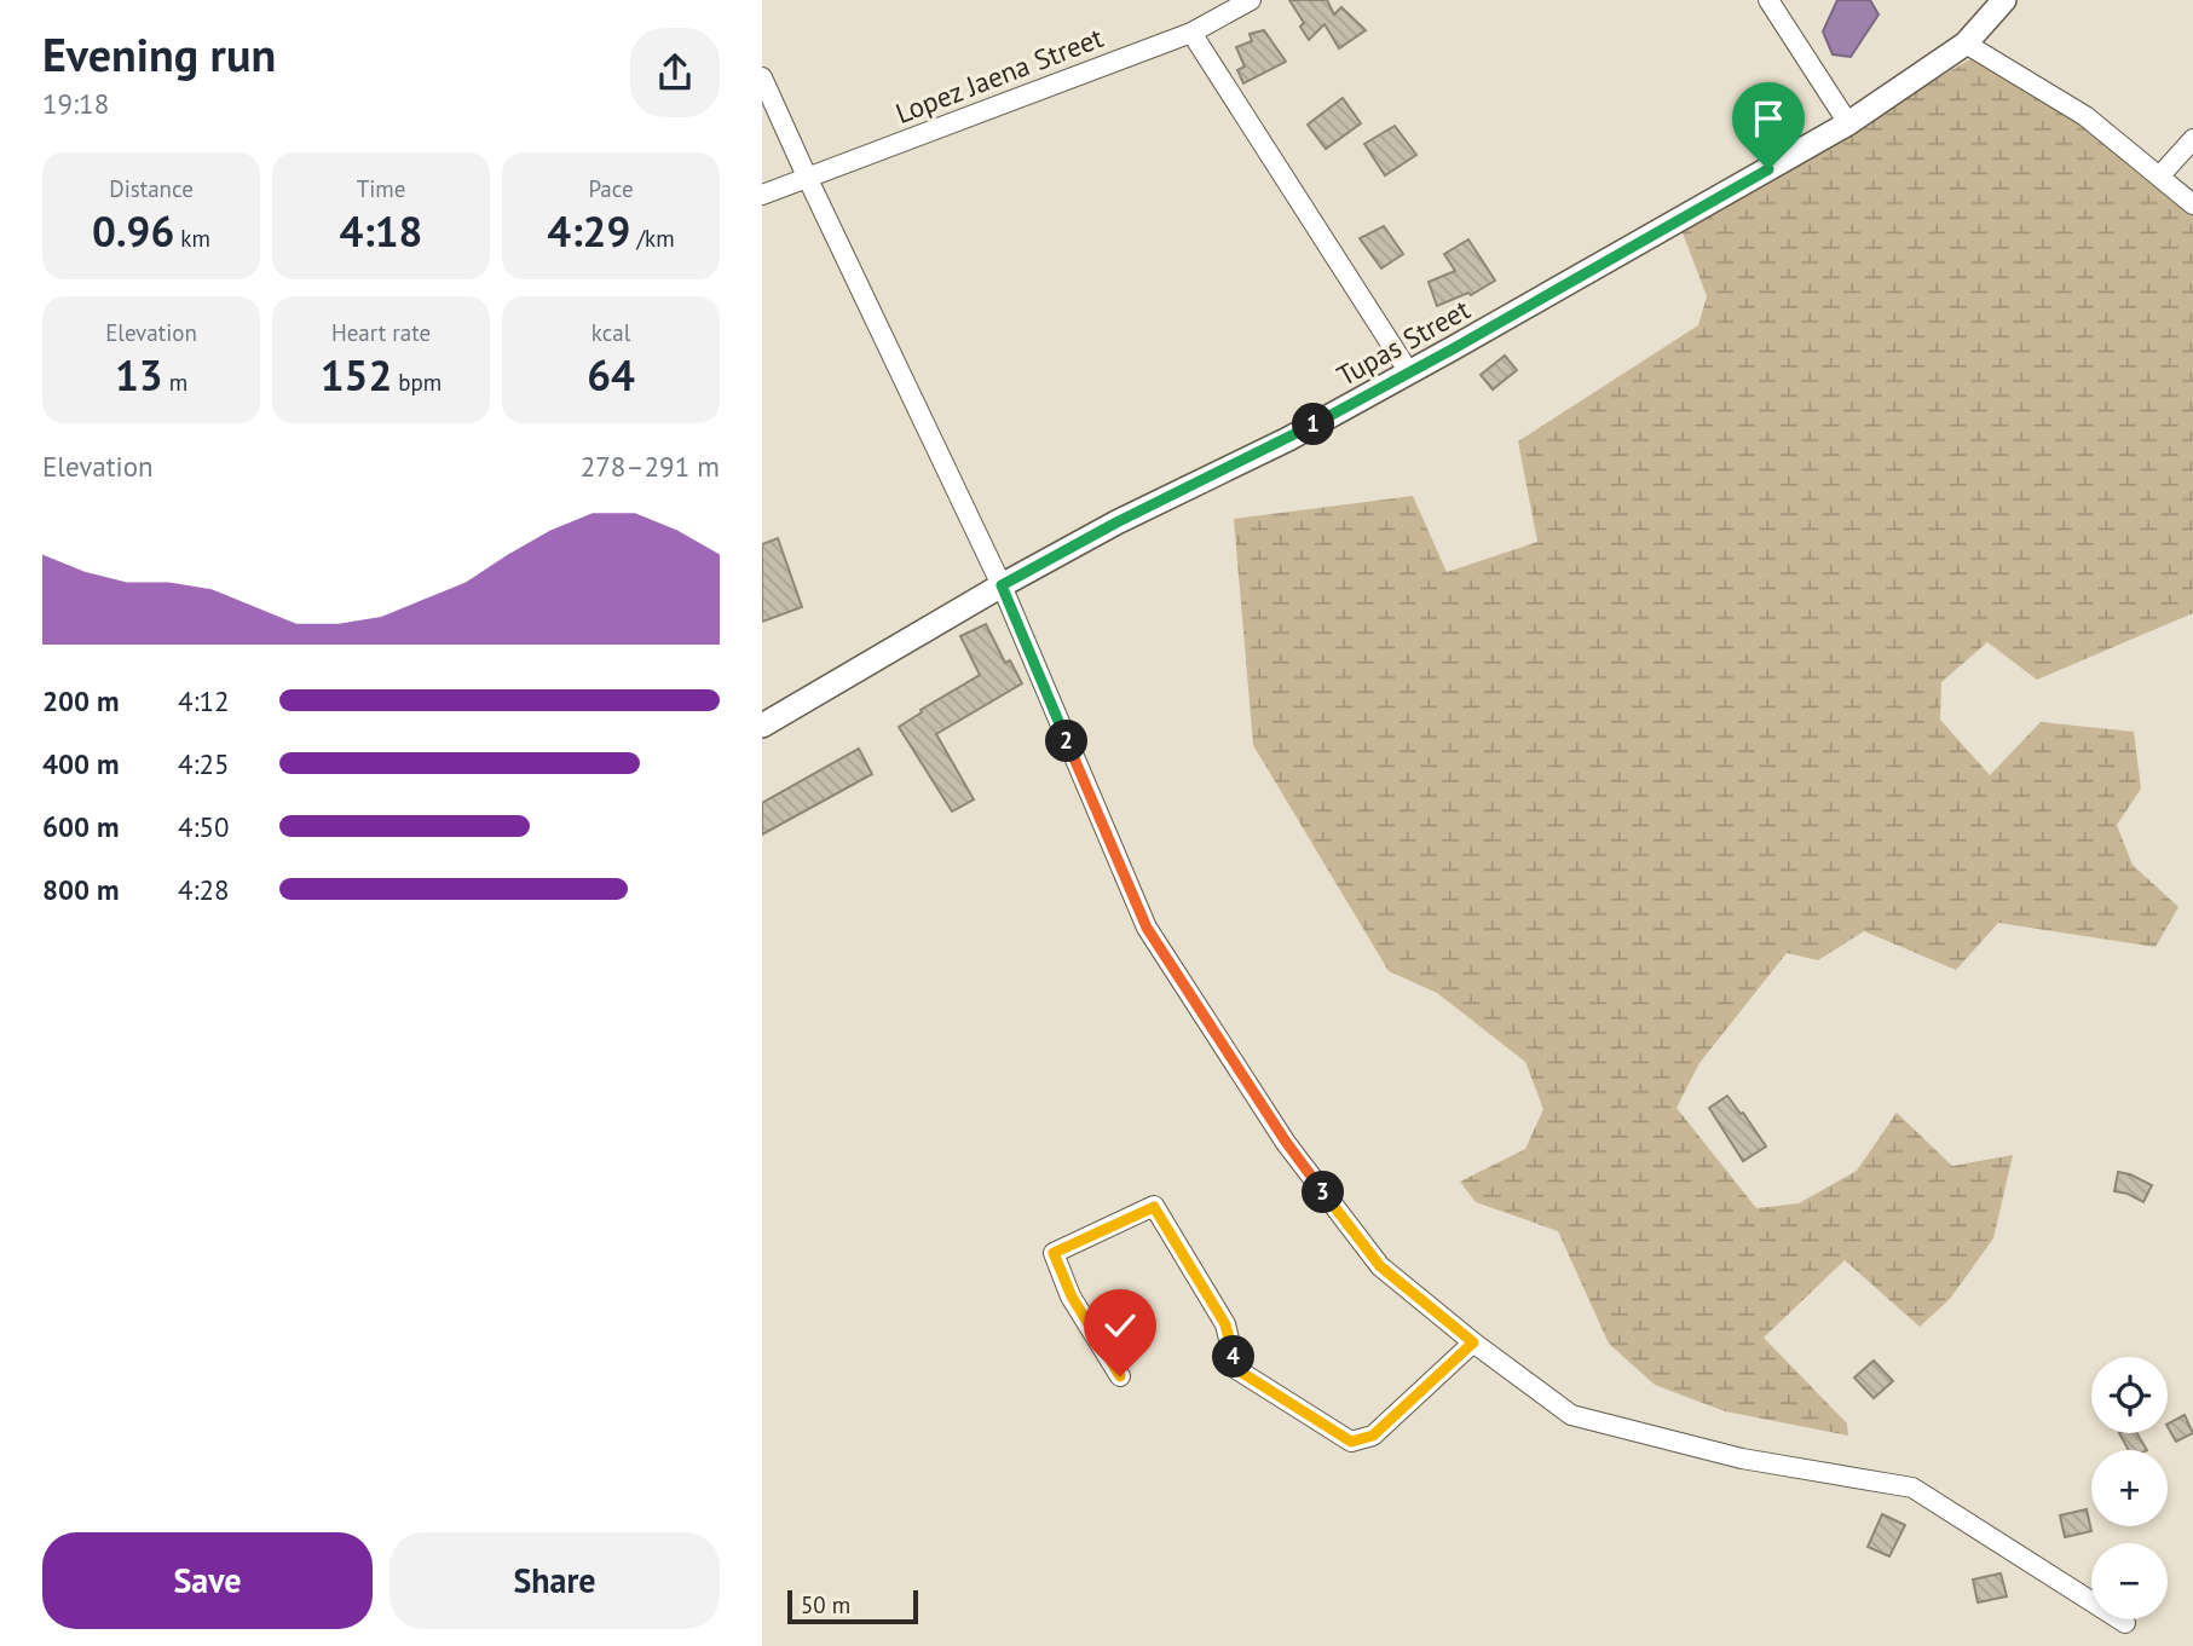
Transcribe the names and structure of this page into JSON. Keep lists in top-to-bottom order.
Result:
{
  "streets": {
    "street": ["Lopez Jaena Street", "Tupas Street"]
  },
  "scale_bar": "50 m",
  "page": {
    "heading": ["Evening run", "19:18"],
    "stats": [
      ["Distance", "0.96 km"],
      ["Time", "4:18"],
      ["Pace", "4:29 /km"],
      ["Elevation", "13 m"],
      ["Heart rate", "152 bpm"],
      ["kcal", "64"]
    ],
    "pins": [
      "1",
      "2",
      "3",
      "4"
    ],
    "chart": ["Elevation", "278–291 m"],
    "list": [
      {
        "name": "200 m",
        "note": "4:12"
      },
      {
        "name": "400 m",
        "note": "4:25"
      },
      {
        "name": "600 m",
        "note": "4:50"
      },
      {
        "name": "800 m",
        "note": "4:28"
      }
    ],
    "map_buttons": ["+", "−"],
    "buttons": ["Save", "Share"],
    "scale": "50 m"
  }
}
